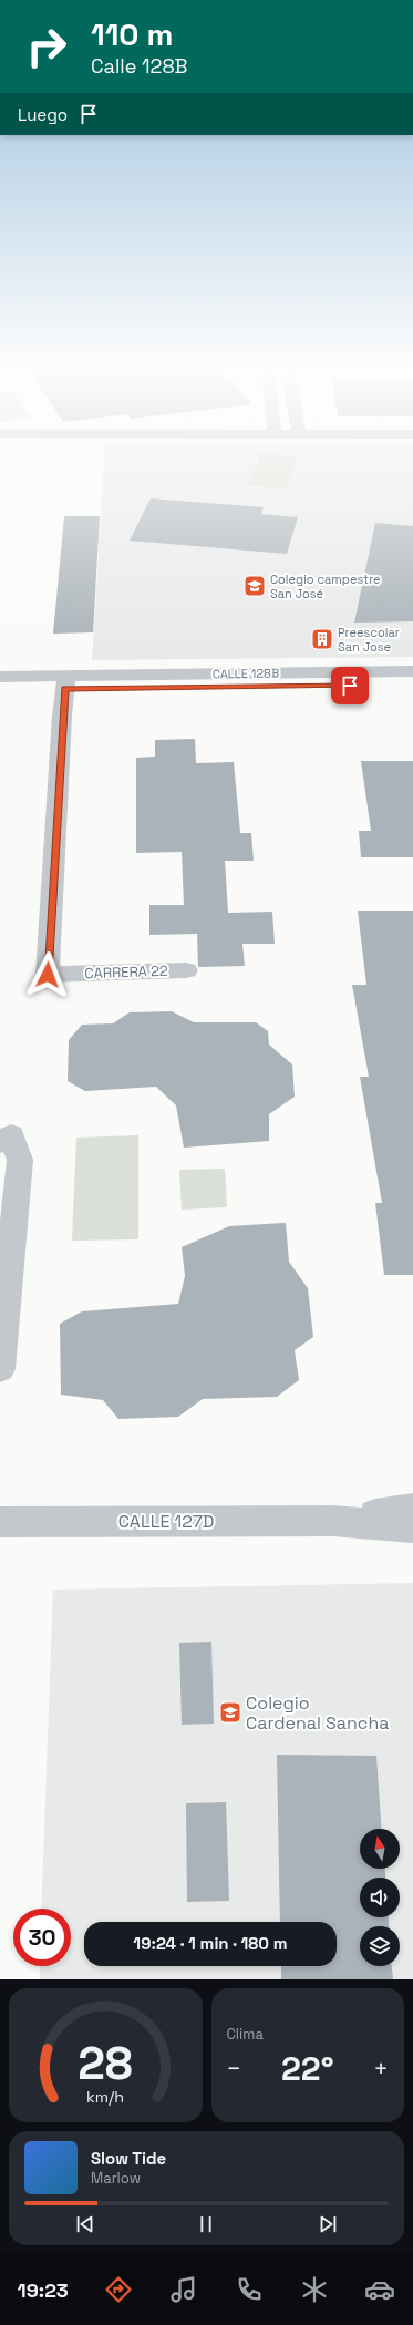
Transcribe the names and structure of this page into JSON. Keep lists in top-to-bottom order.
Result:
{
  "streets": {
    "street": ["CALLE 128B", "CARRERA 22", "CALLE 127D"]
  },
  "crossings": [
    ["CALLE 128B", "CARRERA 22"]
  ],
  "places": {
    "school or university": ["Colegio campestre San José", "Colegio Cardenal Sancha"],
    "building": ["Preescolar San Jose"]
  },
  "north": "top",
  "page": {
    "turn": ["110 m", "Calle 128B"],
    "then": "Luego",
    "limit": "30",
    "trip": "19:24 · 1 min · 180 m",
    "tile": "Clima",
    "heat": ["−", "22°", "+"],
    "song": ["Slow Tide", "Marlow"],
    "tabs": "19:23",
    "gauge": ["28", "km/h"]
  }
}
